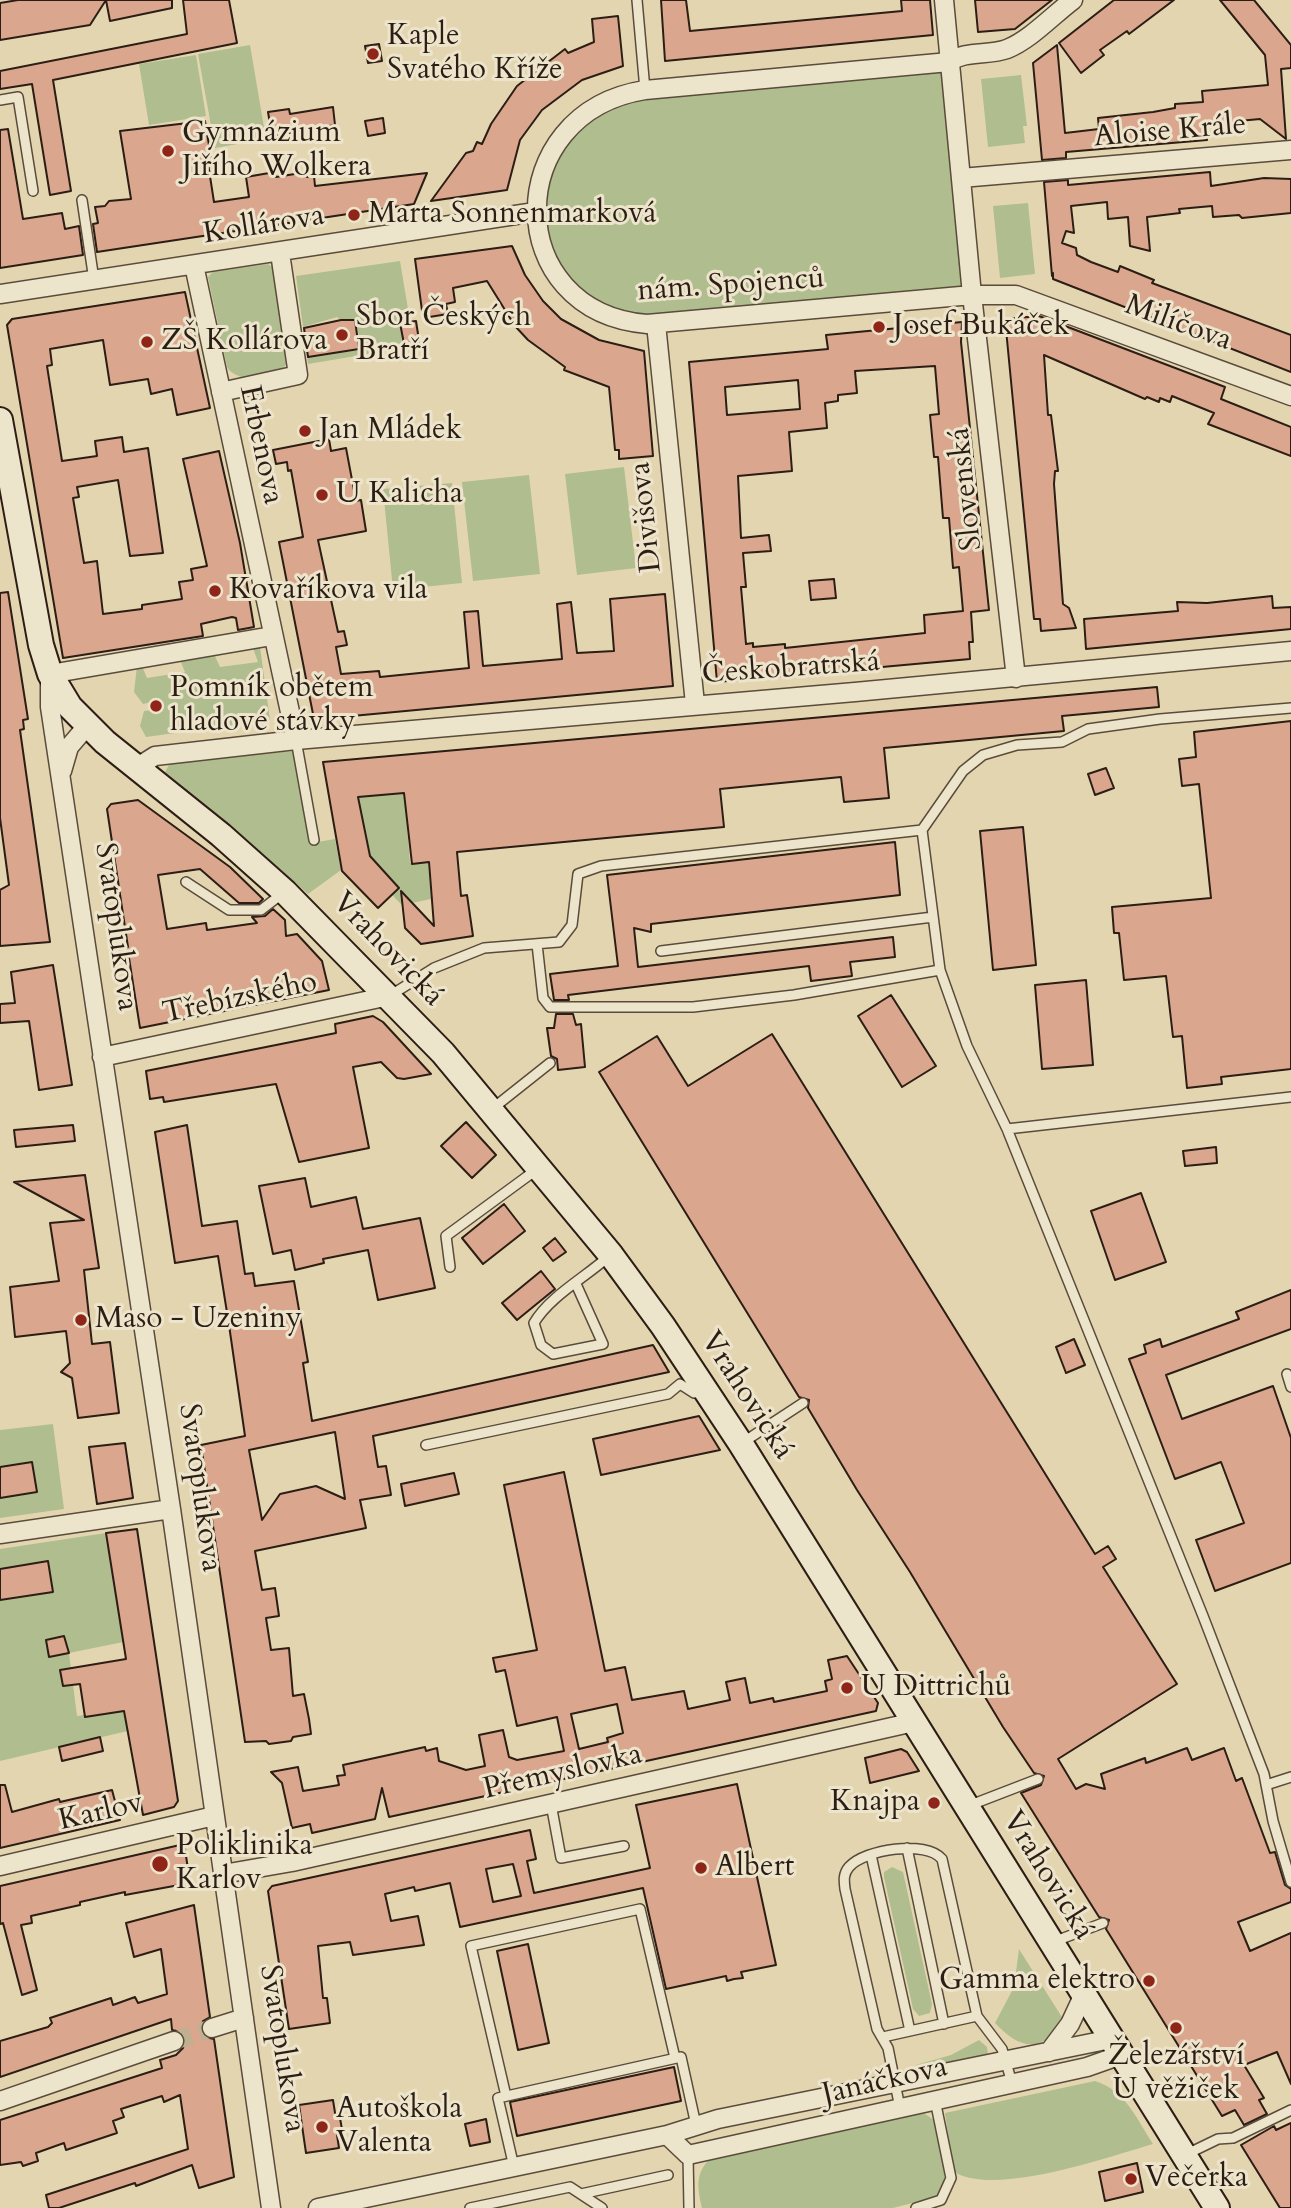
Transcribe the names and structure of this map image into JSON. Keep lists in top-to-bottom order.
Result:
{
  "streets": {
    "street": [
      "Aloise Krále",
      "Kollárova",
      "nám. Spojenců",
      "Milíčova",
      "Erbenova",
      "Slovenská",
      "Divišova",
      "Českobratrská",
      "Svatoplukova",
      "Vrahovická",
      "Třebízského",
      "Přemyslovka",
      "Karlov",
      "Janáčkova"
    ]
  },
  "crossings": [
    ["Kollárova", "nám. Spojenců"],
    ["Kollárova", "Erbenova"],
    ["nám. Spojenců", "Milíčova"],
    ["nám. Spojenců", "Slovenská"],
    ["nám. Spojenců", "Divišova"],
    ["Erbenova", "Českobratrská"],
    ["Slovenská", "Českobratrská"],
    ["Divišova", "Českobratrská"],
    ["Českobratrská", "Vrahovická"],
    ["Svatoplukova", "Vrahovická"],
    ["Svatoplukova", "Třebízského"],
    ["Svatoplukova", "Přemyslovka"],
    ["Svatoplukova", "Karlov"],
    ["Vrahovická", "Třebízského"],
    ["Vrahovická", "Přemyslovka"],
    ["Vrahovická", "Janáčkova"]
  ],
  "places": [
    "Kaple Svatého Kříže",
    "Gymnázium Jiřího Wolkera",
    "Marta Sonnenmarková",
    "Josef Bukáček",
    "Sbor Českých Bratří",
    "ZŠ Kollárova",
    "Jan Mládek",
    "U Kalicha",
    "Kovaříkova vila",
    "Pomník obětem hladové stávky",
    "Maso - Uzeniny",
    "U Dittrichů",
    "Knajpa",
    "Poliklinika Karlov",
    "Albert",
    "Gamma elektro",
    "Železářství U věžiček",
    "Autoškola Valenta",
    "Večerka"
  ]
}
